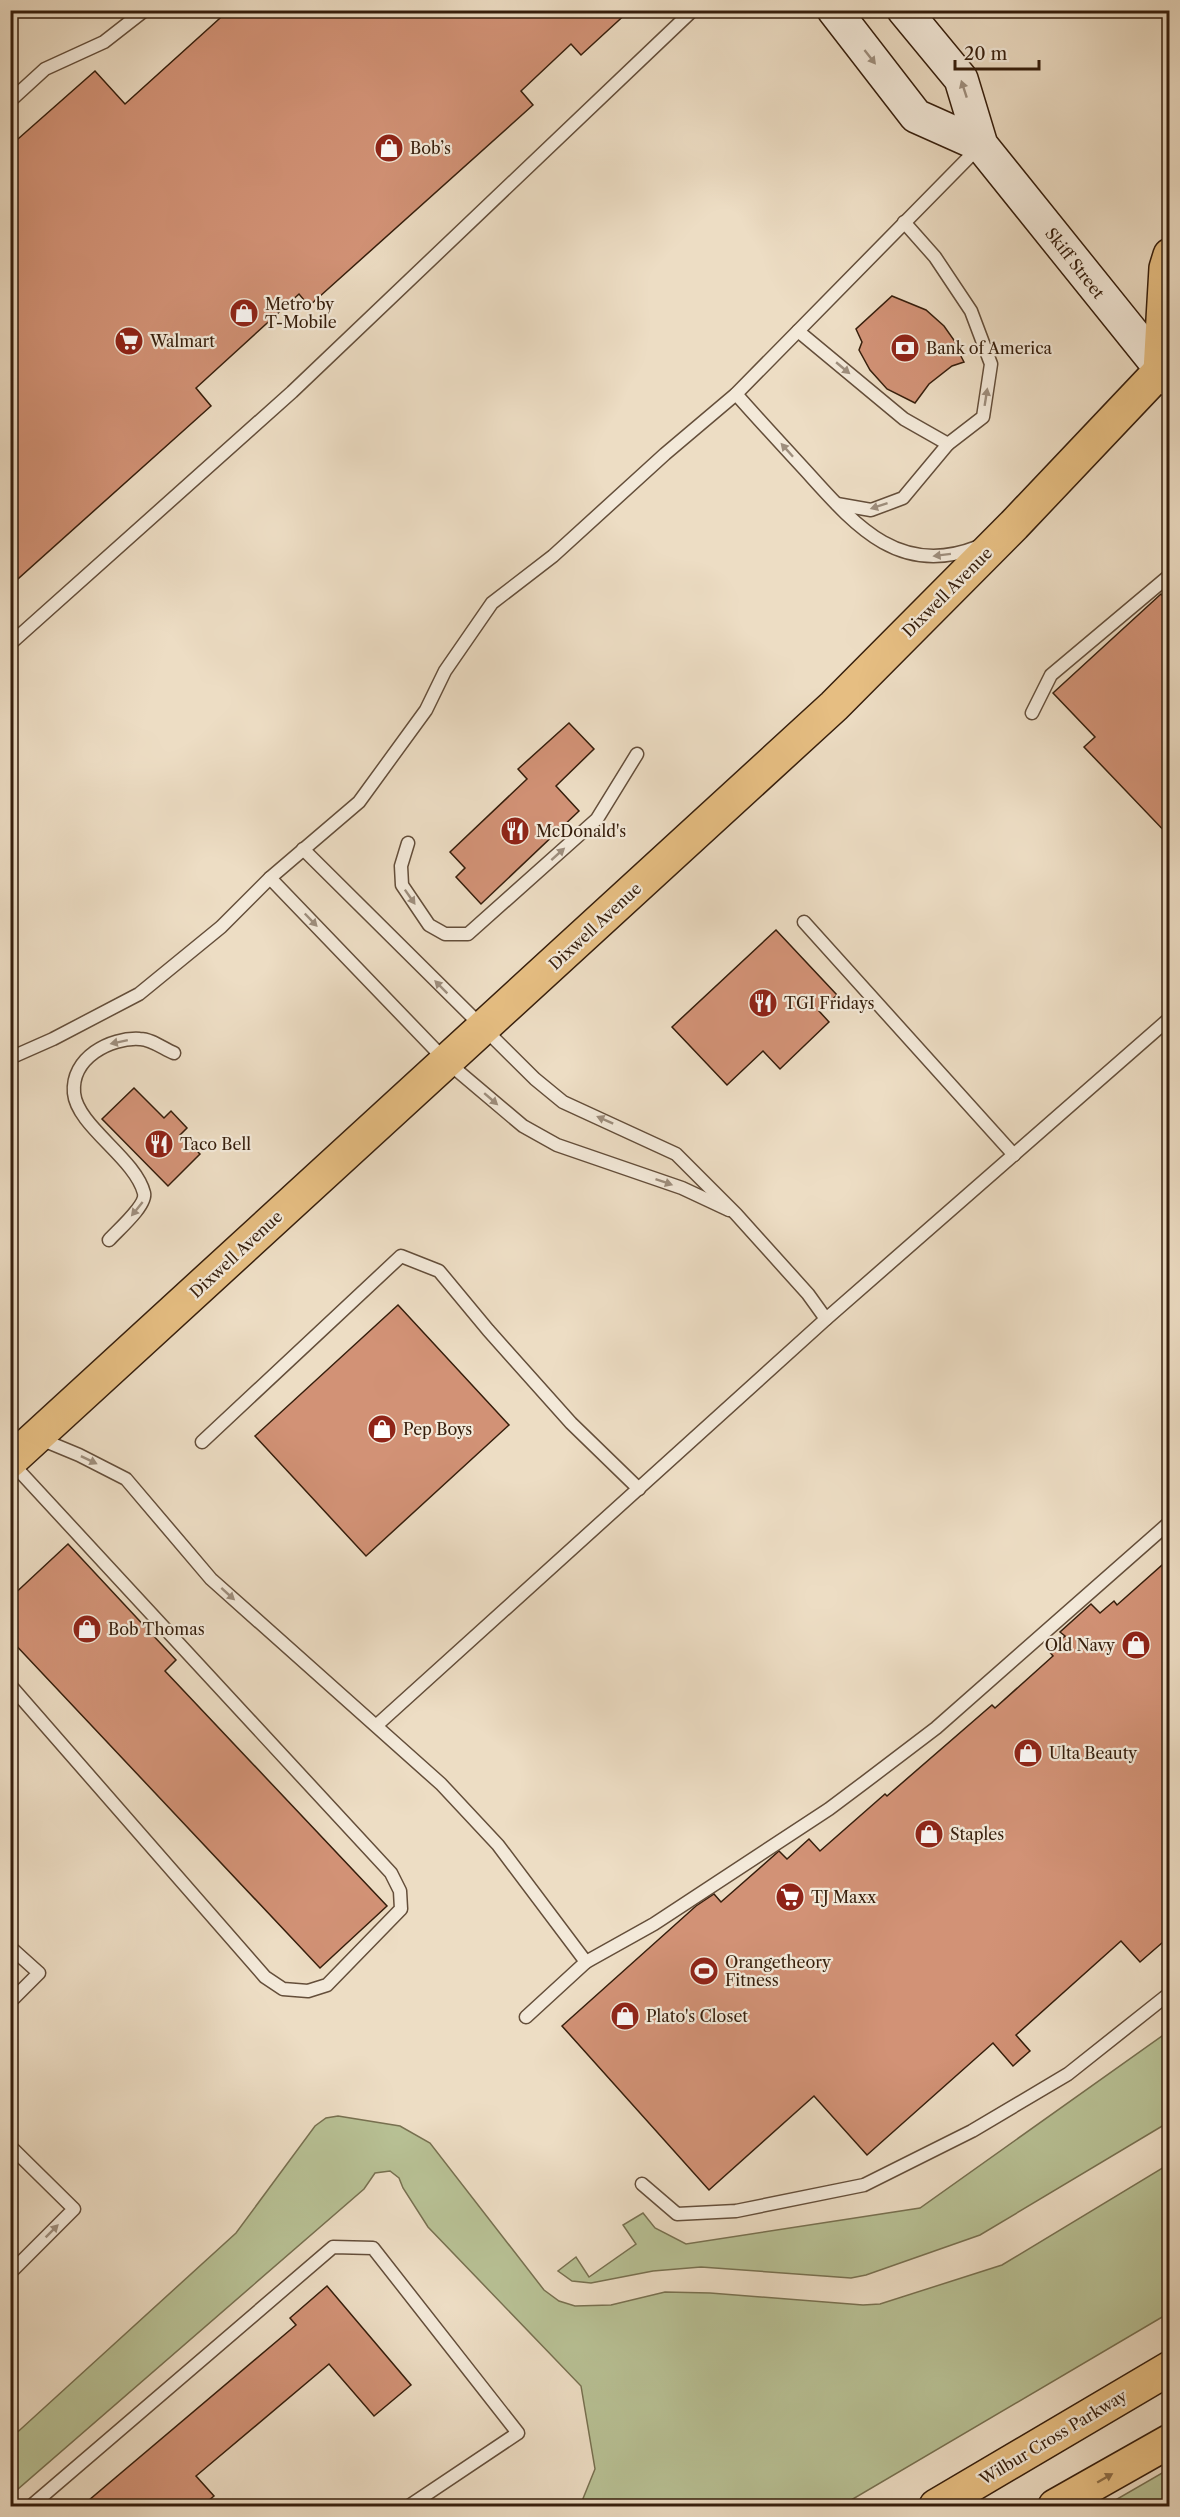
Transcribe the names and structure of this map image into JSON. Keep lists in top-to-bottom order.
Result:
{
  "streets": {
    "main road": ["Dixwell Avenue", "Wilbur Cross Parkway"],
    "street": ["Skiff Street"]
  },
  "crossings": [
    ["Skiff Street", "Dixwell Avenue"]
  ],
  "places": {
    "shop": [
      "Bob’s",
      "Metro by T-Mobile",
      "Pep Boys",
      "Bob Thomas",
      "Old Navy",
      "Ulta Beauty",
      "Staples",
      "Plato's Closet"
    ],
    "supermarket": ["Walmart", "TJ Maxx"],
    "bank": ["Bank of America"],
    "restaurant": ["McDonald's", "TGI Fridays", "Taco Bell"],
    "sports": ["Orangetheory Fitness"]
  },
  "scale_bar": "20 m"
}
